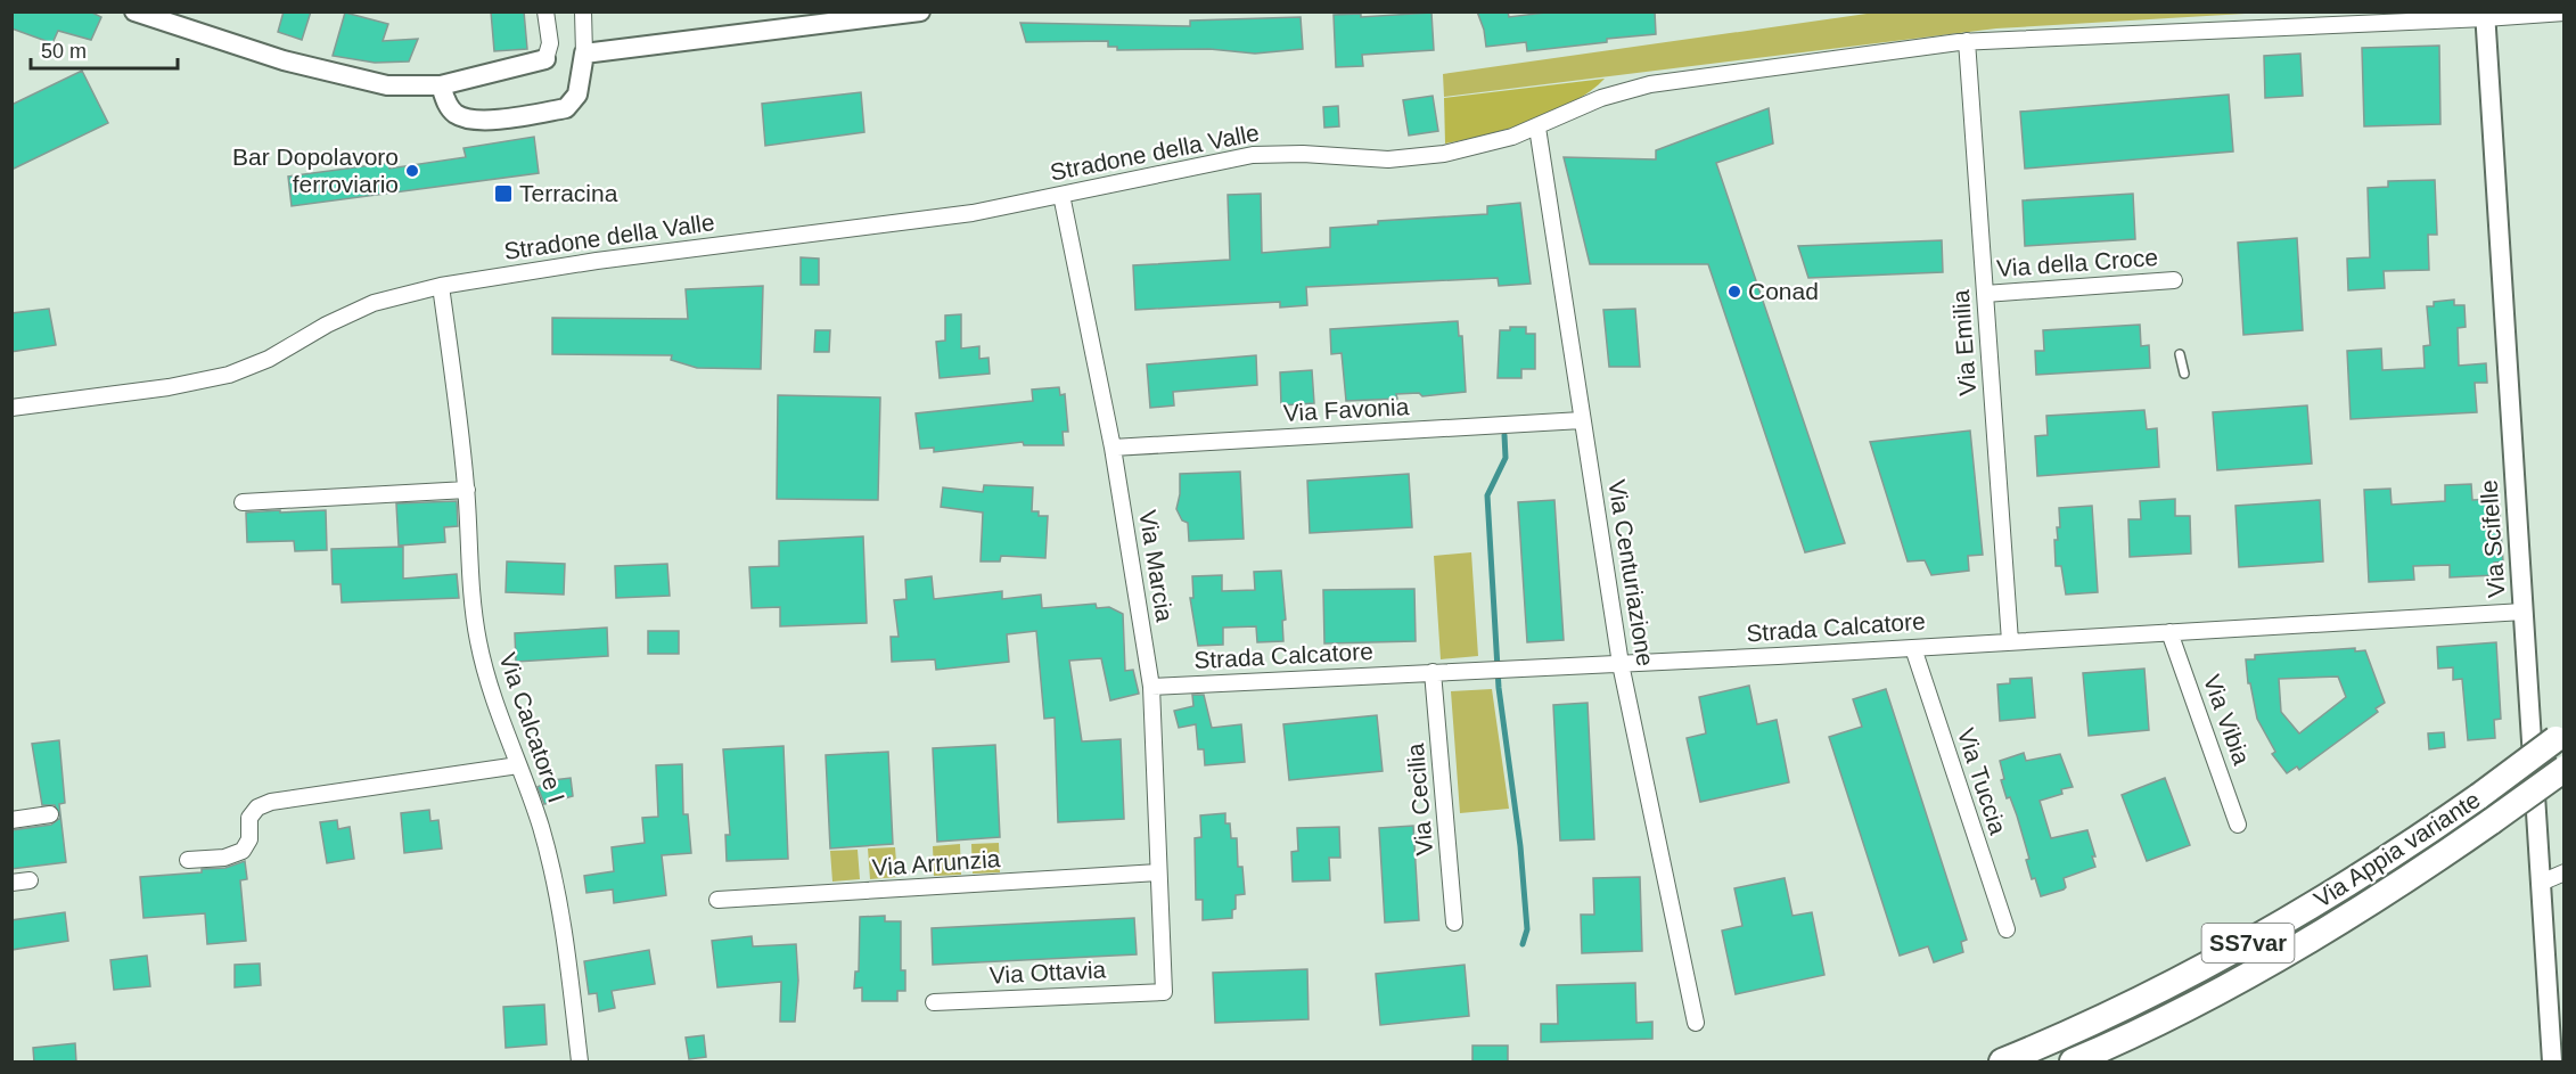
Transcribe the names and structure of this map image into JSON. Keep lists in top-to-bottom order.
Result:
{
  "streets": {
    "highway": ["Via Appia variante", "SS7var"],
    "street": [
      "Stradone della Valle",
      "Via della Croce",
      "Via Emilia",
      "Via Favonia",
      "Via Scifelle",
      "Via Marcia",
      "Via Centuriazione",
      "Strada Calcatore",
      "Via Vibia",
      "Via Calcatore I",
      "Via Tuccia",
      "Via Cecilia",
      "Via Arrunzia",
      "Via Ottavia"
    ]
  },
  "crossings": [
    ["Stradone della Valle", "Via Emilia"],
    ["Stradone della Valle", "Via Scifelle"],
    ["Stradone della Valle", "Via Marcia"],
    ["Stradone della Valle", "Via Centuriazione"],
    ["Stradone della Valle", "Via Calcatore I"],
    ["Via della Croce", "Via Emilia"],
    ["Via Emilia", "Strada Calcatore"],
    ["Via Favonia", "Via Marcia"],
    ["Via Favonia", "Via Centuriazione"],
    ["Via Scifelle", "Strada Calcatore"],
    ["Via Marcia", "Strada Calcatore"],
    ["Via Marcia", "Via Arrunzia"],
    ["Via Marcia", "Via Ottavia"],
    ["Via Centuriazione", "Strada Calcatore"],
    ["Strada Calcatore", "Via Vibia"],
    ["Strada Calcatore", "Via Tuccia"],
    ["Strada Calcatore", "Via Cecilia"]
  ],
  "places": {
    "other": ["Bar Dopolavoro ferroviario", "Conad"],
    "transit": ["Terracina"]
  },
  "scale_bar": "50 m"
}
